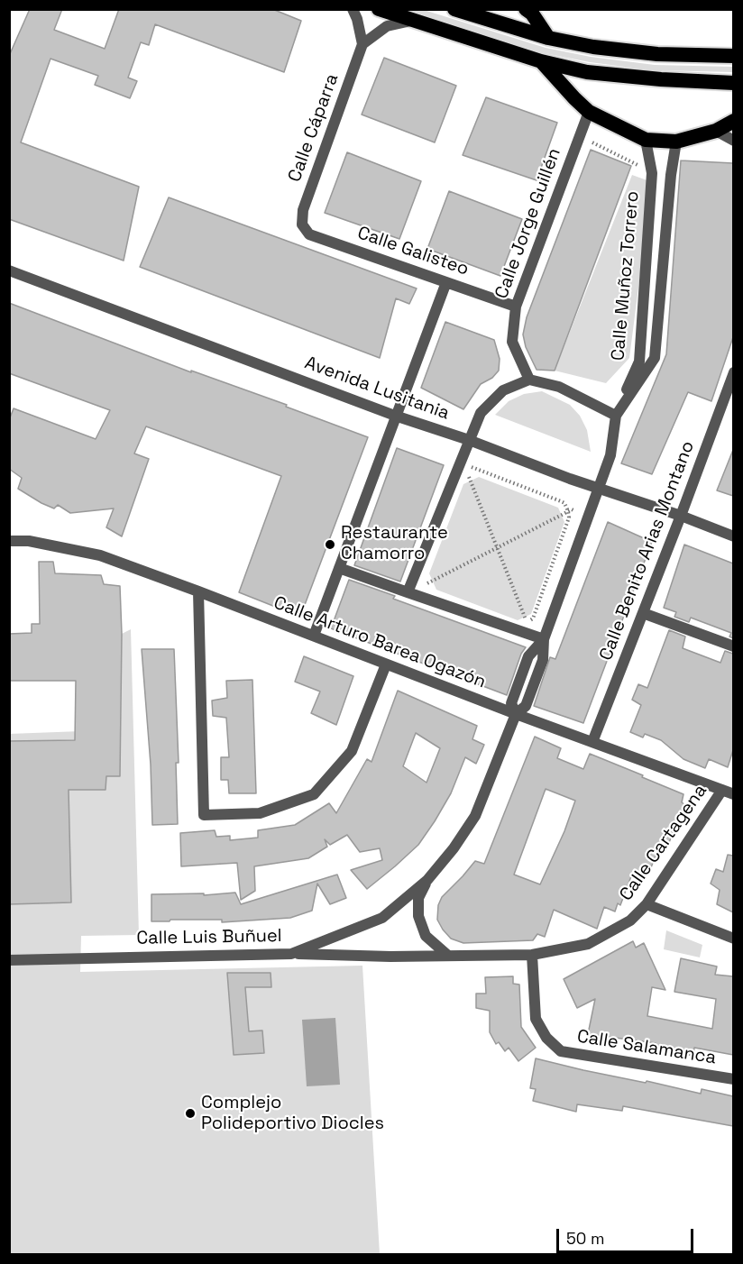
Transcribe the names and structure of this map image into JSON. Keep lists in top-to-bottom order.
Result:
{
  "streets": {
    "street": [
      "Calle Cáparra",
      "Calle Jorge Guillén",
      "Calle Galisteo",
      "Calle Muñoz Torrero",
      "Avenida Lusitania",
      "Calle Benito Arias Montano",
      "Calle Arturo Barea Ogazón",
      "Calle Cartagena",
      "Calle Luis Buñuel",
      "Calle Salamanca"
    ]
  },
  "crossings": [
    ["Calle Cáparra", "Calle Galisteo"],
    ["Calle Jorge Guillén", "Calle Galisteo"],
    ["Calle Muñoz Torrero", "Calle Luis Buñuel"],
    ["Avenida Lusitania", "Calle Benito Arias Montano"],
    ["Avenida Lusitania", "Calle Luis Buñuel"],
    ["Calle Benito Arias Montano", "Calle Arturo Barea Ogazón"],
    ["Calle Arturo Barea Ogazón", "Calle Cartagena"],
    ["Calle Arturo Barea Ogazón", "Calle Luis Buñuel"],
    ["Calle Cartagena", "Calle Luis Buñuel"],
    ["Calle Cartagena", "Calle Salamanca"]
  ],
  "places": ["Restaurante Chamorro", "Complejo Polideportivo Diocles"],
  "scale_bar": "50 m"
}
